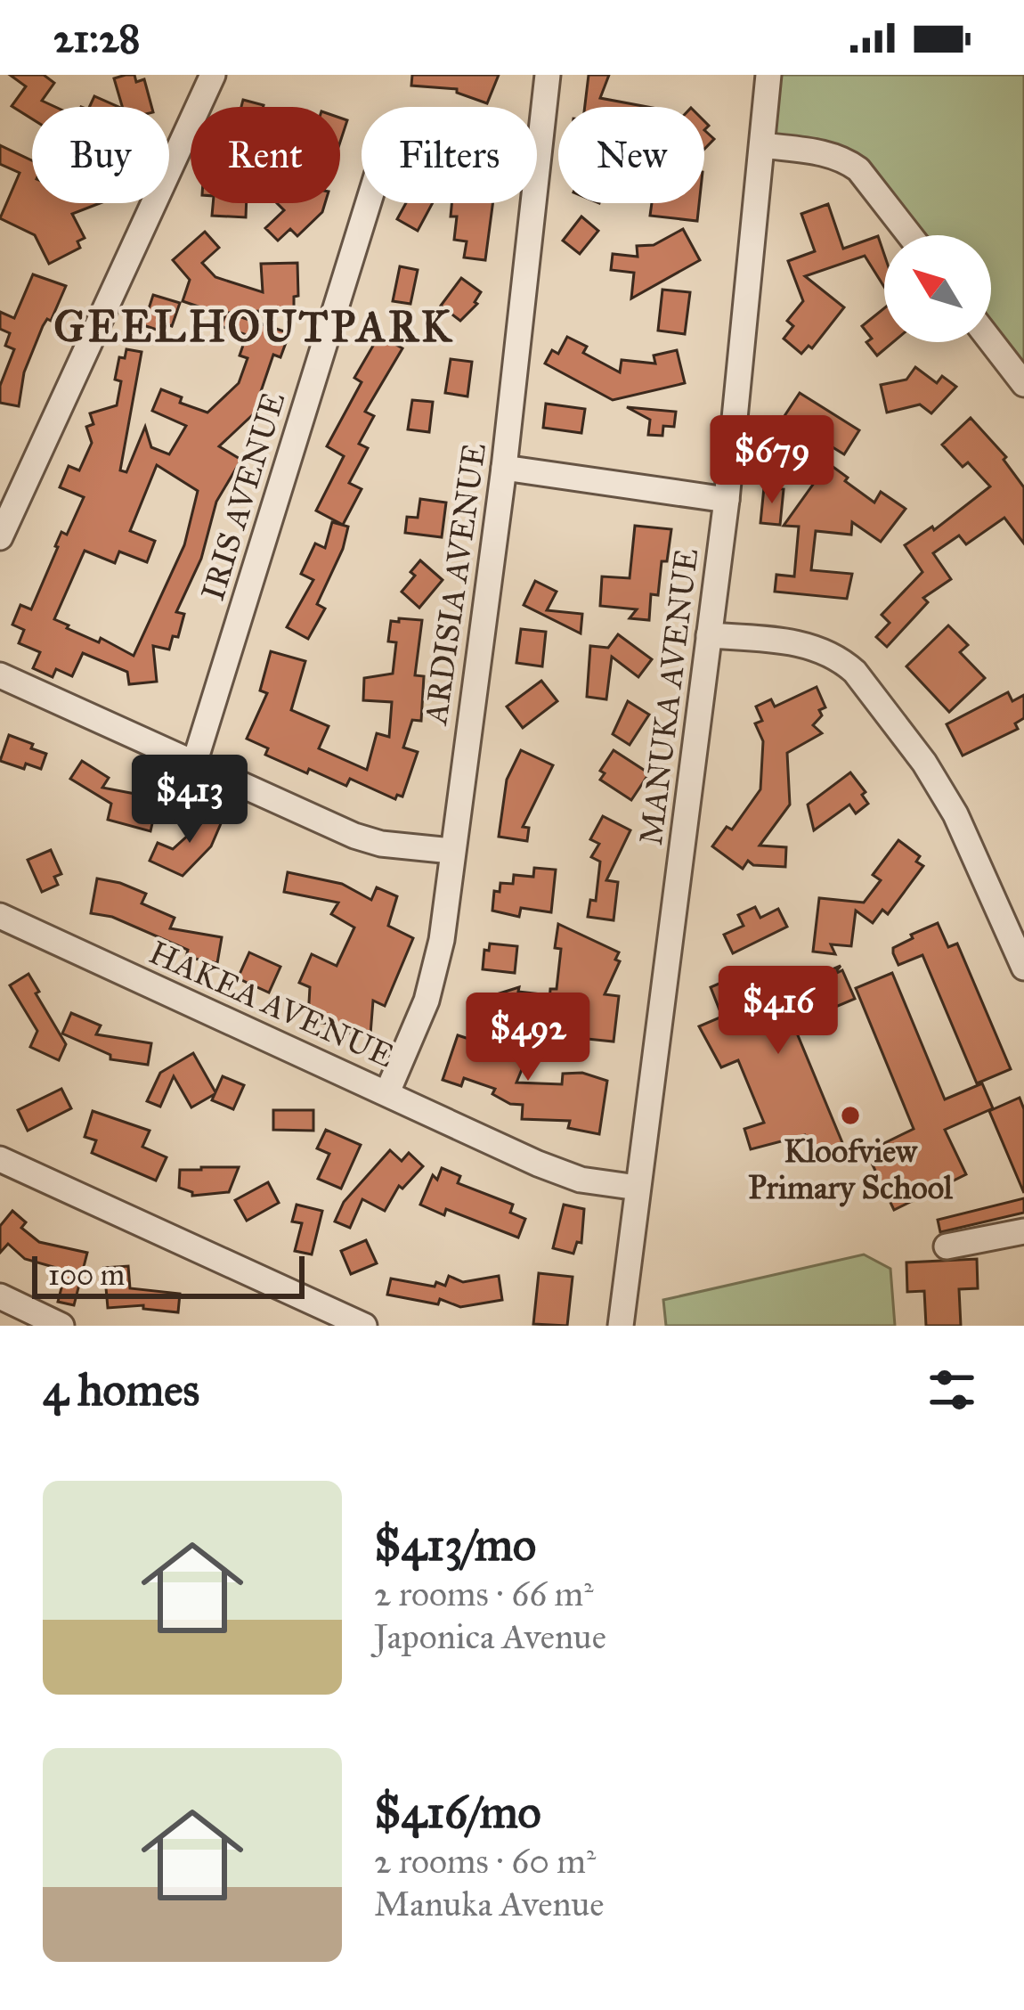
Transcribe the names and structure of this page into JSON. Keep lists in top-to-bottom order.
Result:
{
  "streets": {
    "street": [
      "IRIS AVENUE",
      "ARDISIA AVENUE",
      "MANUKA AVENUE",
      "HAKEA AVENUE"
    ]
  },
  "crossings": [
    ["IRIS AVENUE", "ARDISIA AVENUE"],
    ["ARDISIA AVENUE", "HAKEA AVENUE"],
    ["MANUKA AVENUE", "HAKEA AVENUE"]
  ],
  "districts": ["GEELHOUTPARK"],
  "places": ["Kloofview Primary School"],
  "scale_bar": "100 m",
  "north": "top left",
  "page": {
    "status": "21:28",
    "chip": [
      "Buy",
      "Rent",
      "Filters",
      "New"
    ],
    "price": [
      "$679",
      "$413",
      "$416",
      "$492"
    ],
    "scale": "100 m",
    "heading": "4 homes",
    "list": [
      {
        "name": "$413/mo",
        "note": "2 rooms · 66 m² · Japonica Avenue"
      },
      {
        "name": "$416/mo",
        "note": "2 rooms · 60 m² · Manuka Avenue"
      }
    ]
  }
}
